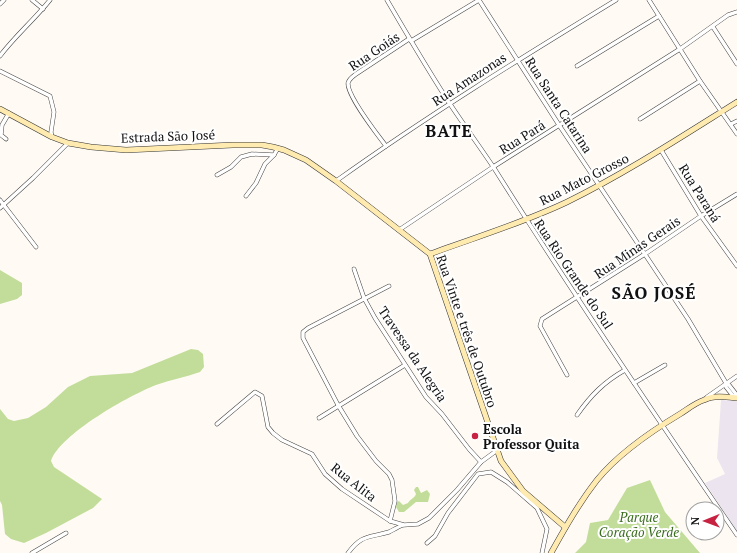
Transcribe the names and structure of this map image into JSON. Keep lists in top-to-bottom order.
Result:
{
  "streets": {
    "street": [
      "Rua Goiás",
      "Rua Amazonas",
      "Rua Santa Catarina",
      "Estrada São José",
      "Rua Pará",
      "Rua Mato Grosso",
      "Rua Paraná",
      "Rua Minas Gerais",
      "Rua Rio Grande do Sul",
      "Rua Vinte e três de Outubro",
      "Travessa da Alegria",
      "Rua Alita"
    ]
  },
  "crossings": [
    ["Rua Goiás", "Rua Amazonas"],
    ["Rua Goiás", "Rua Santa Catarina"],
    ["Rua Goiás", "Rua Rio Grande do Sul"],
    ["Rua Amazonas", "Rua Santa Catarina"],
    ["Rua Amazonas", "Estrada São José"],
    ["Rua Amazonas", "Rua Rio Grande do Sul"],
    ["Rua Amazonas", "Rua Vinte e três de Outubro"],
    ["Rua Santa Catarina", "Rua Pará"],
    ["Rua Santa Catarina", "Rua Mato Grosso"],
    ["Rua Santa Catarina", "Rua Minas Gerais"],
    ["Estrada São José", "Rua Vinte e três de Outubro"],
    ["Rua Pará", "Rua Rio Grande do Sul"],
    ["Rua Pará", "Rua Vinte e três de Outubro"],
    ["Rua Mato Grosso", "Rua Paraná"],
    ["Rua Mato Grosso", "Rua Rio Grande do Sul"],
    ["Rua Mato Grosso", "Rua Vinte e três de Outubro"],
    ["Rua Paraná", "Rua Minas Gerais"],
    ["Rua Minas Gerais", "Rua Rio Grande do Sul"],
    ["Rua Vinte e três de Outubro", "Rua Alita"],
    ["Travessa da Alegria", "Rua Alita"]
  ],
  "districts": ["BATE", "SÃO JOSÉ"],
  "parks": ["Parque Coração Verde"],
  "places": ["Escola Professor Quita"],
  "north": "left"
}
